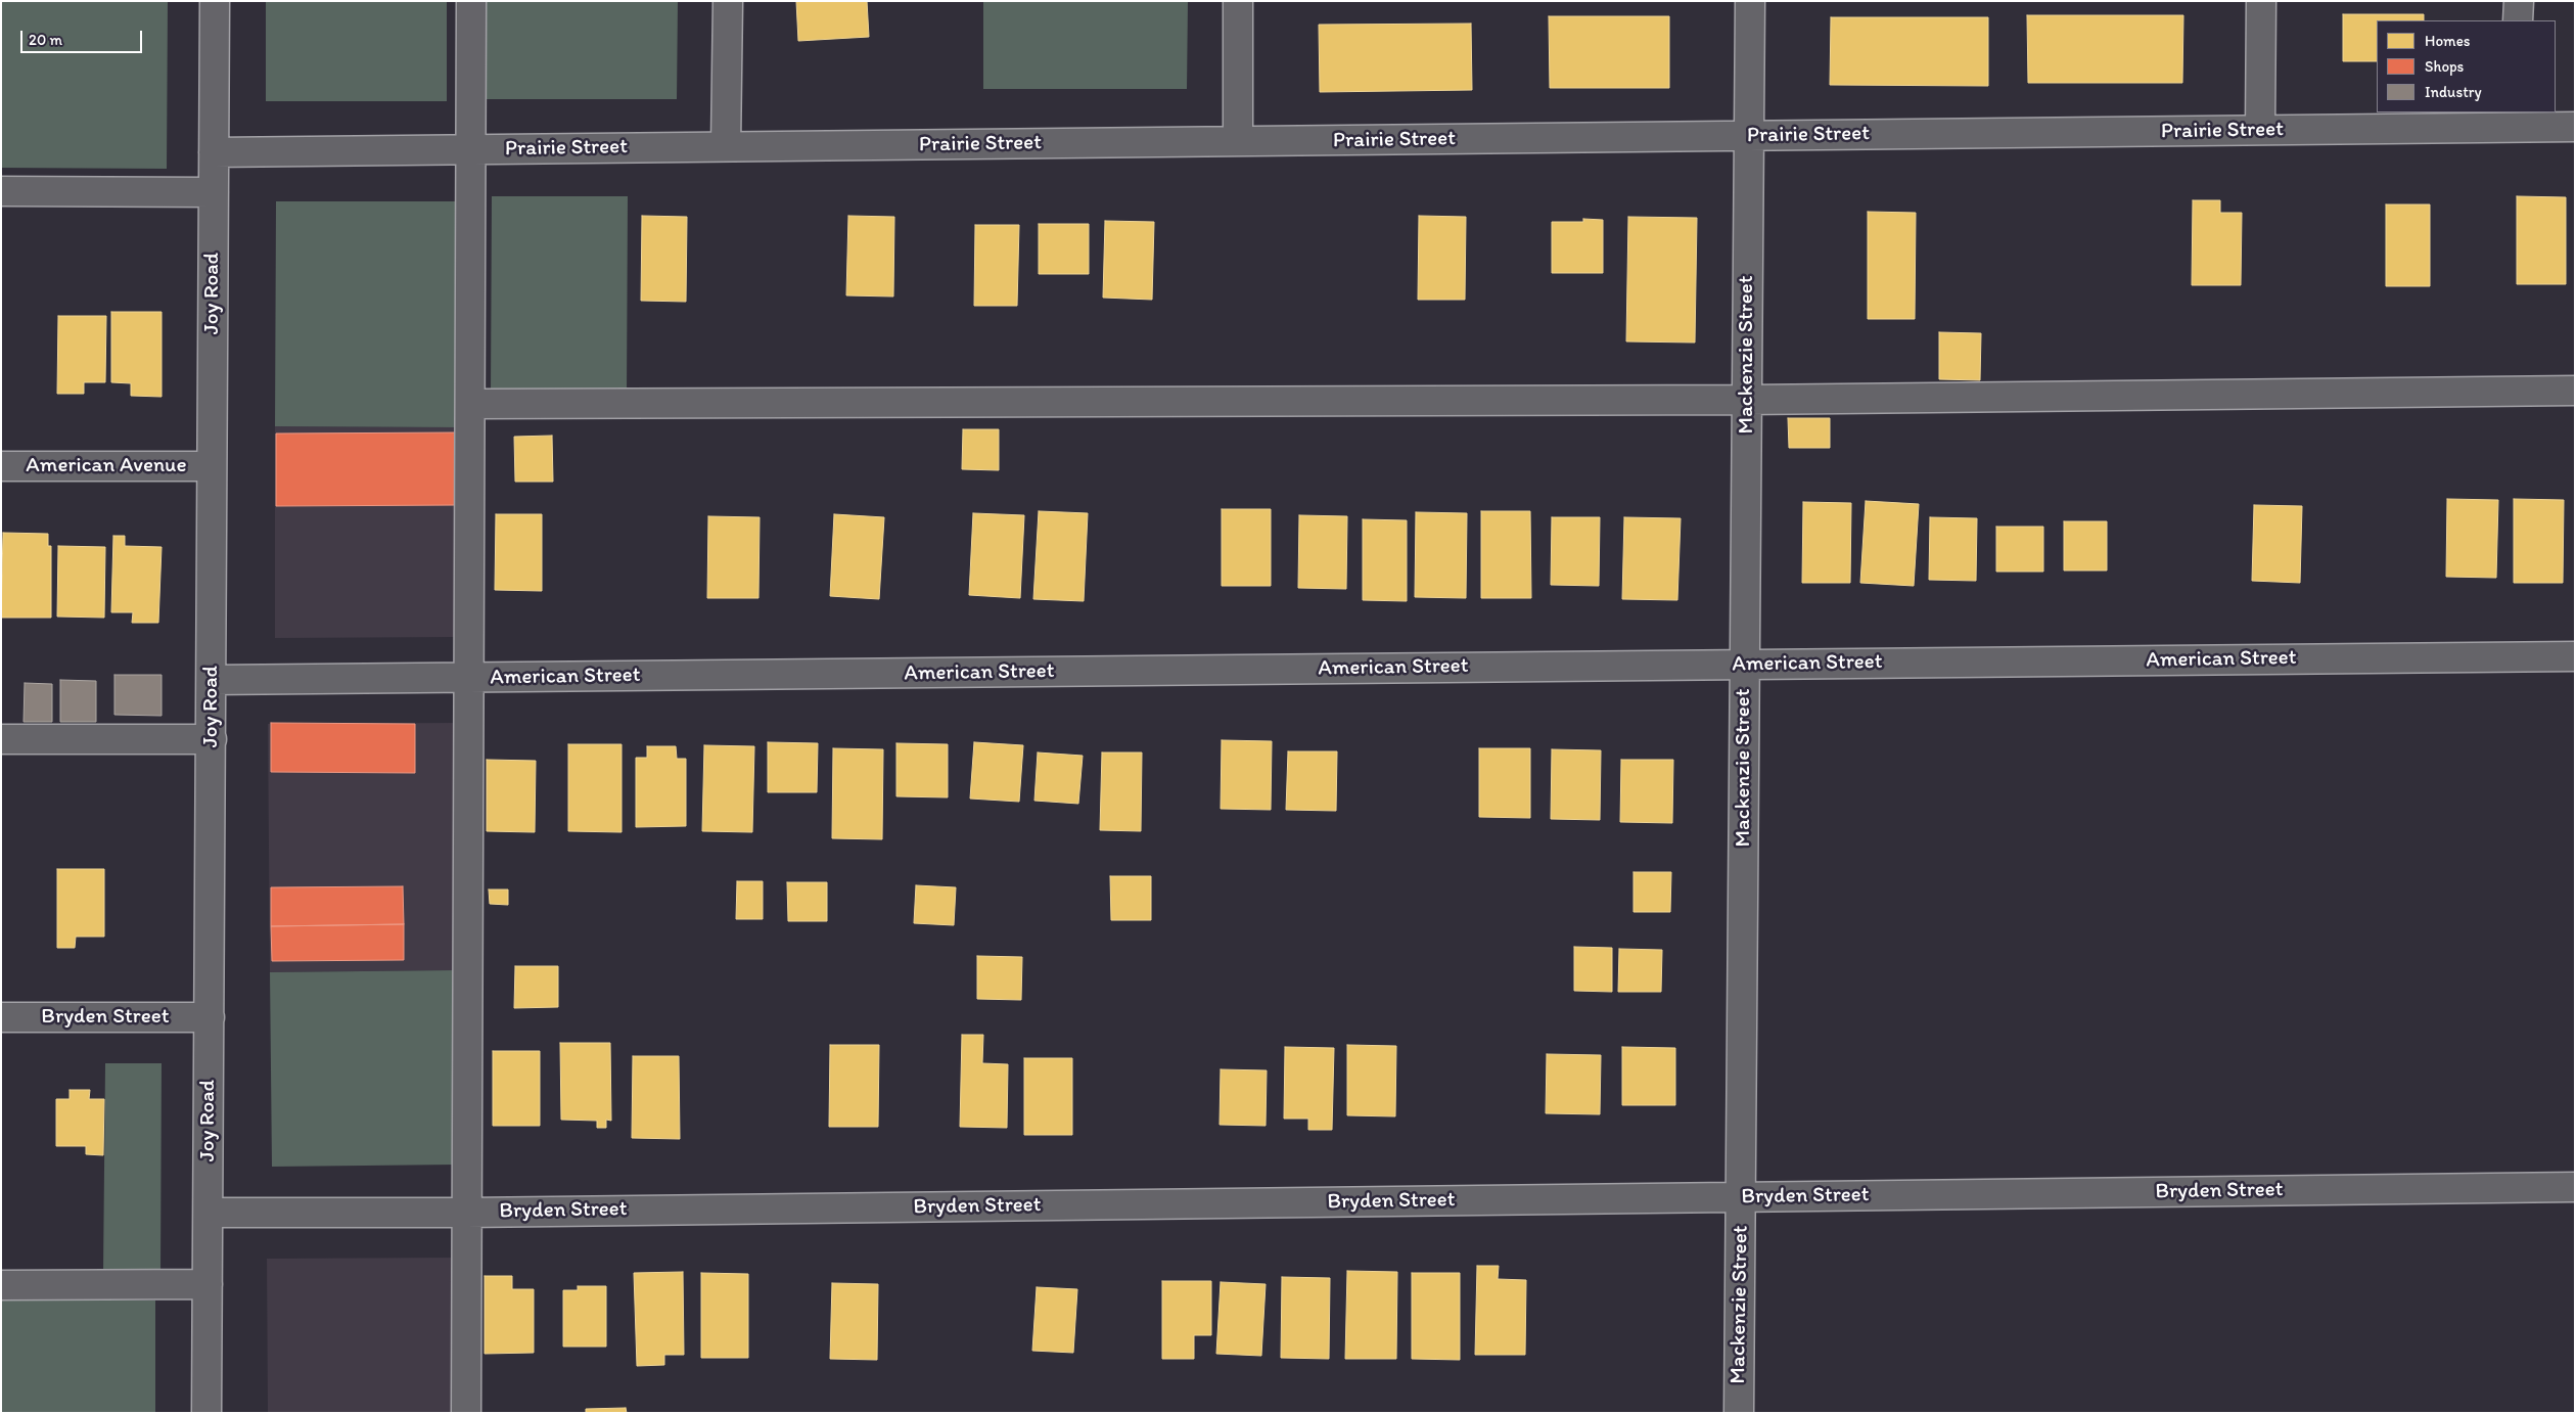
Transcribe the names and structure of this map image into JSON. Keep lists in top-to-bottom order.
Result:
{
  "streets": {
    "street": [
      "Prairie Street",
      "Joy Road",
      "Mackenzie Street",
      "American Avenue",
      "American Street",
      "Bryden Street"
    ]
  },
  "crossings": [
    ["Prairie Street", "Joy Road"],
    ["Prairie Street", "Mackenzie Street"],
    ["Joy Road", "American Avenue"],
    ["Joy Road", "American Street"],
    ["Joy Road", "Bryden Street"],
    ["Mackenzie Street", "American Street"],
    ["Mackenzie Street", "Bryden Street"]
  ],
  "legend": ["Homes", "Shops", "Industry"],
  "scale_bar": "20 m"
}
